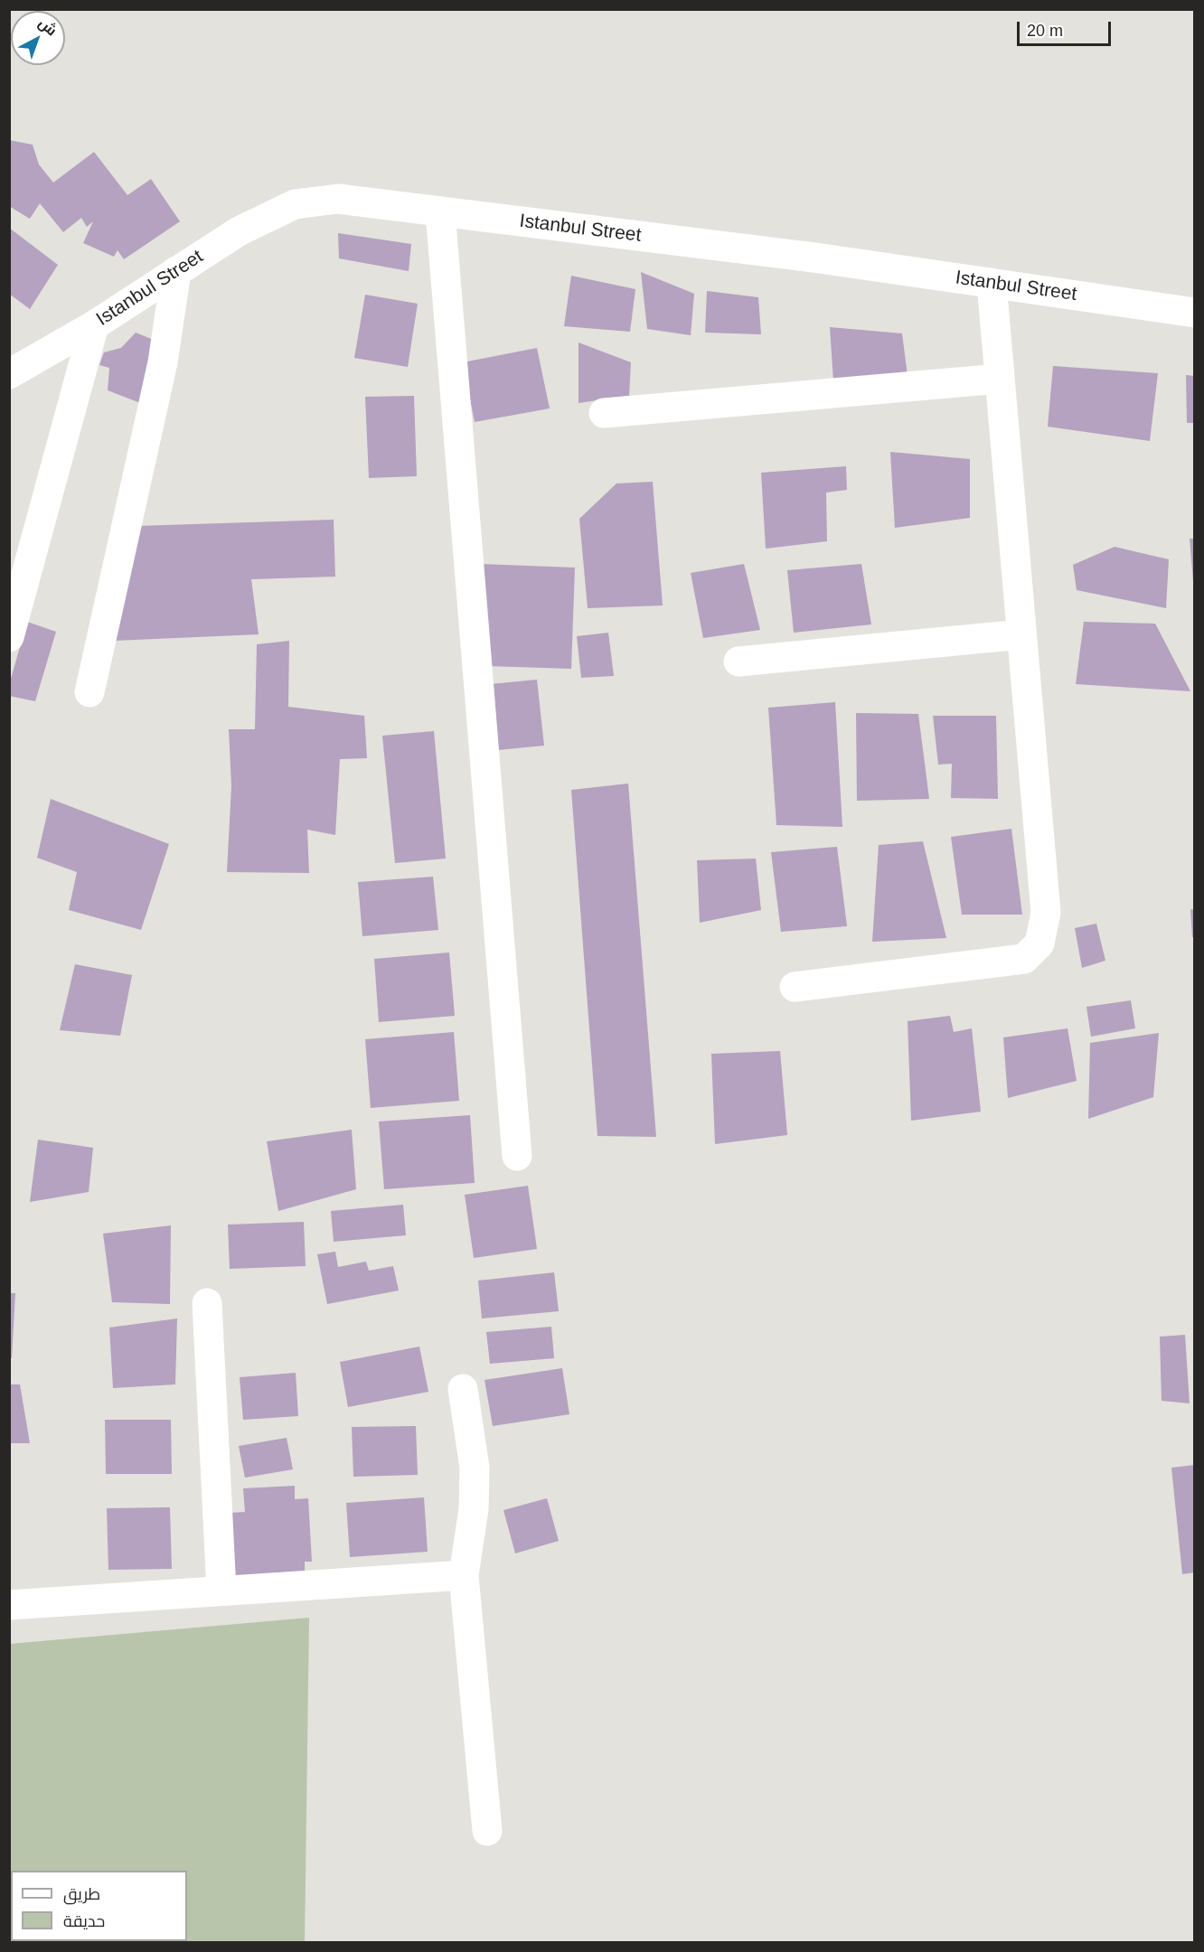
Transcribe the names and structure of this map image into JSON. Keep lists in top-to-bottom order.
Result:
{
  "streets": {
    "street": ["Istanbul Street"]
  },
  "legend": ["طريق", "حديقة"],
  "scale_bar": "20 m",
  "north": "top right"
}
